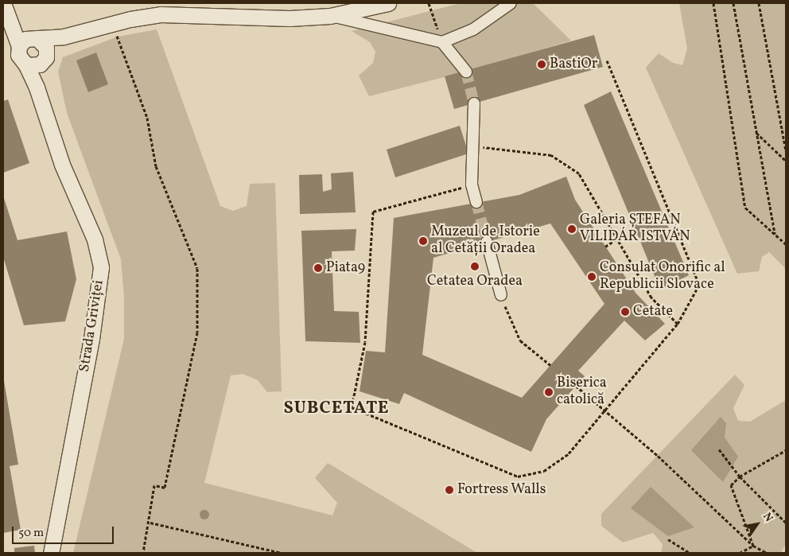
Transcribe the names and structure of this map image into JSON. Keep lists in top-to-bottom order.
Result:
{
  "streets": {
    "street": ["Strada Griviței"]
  },
  "districts": ["SUBCETATE"],
  "places": [
    "BastiOr",
    "Galeria ȘTEFAN VILIDÁR ISTVÁN",
    "Muzeul de Istorie al Cetății Oradea",
    "Cetatea Oradea",
    "Piata9",
    "Consulat Onorific al Republicii Slovace",
    "Cetate",
    "Biserica catolică",
    "Fortress Walls"
  ],
  "scale_bar": "50 m",
  "north": "top right"
}
